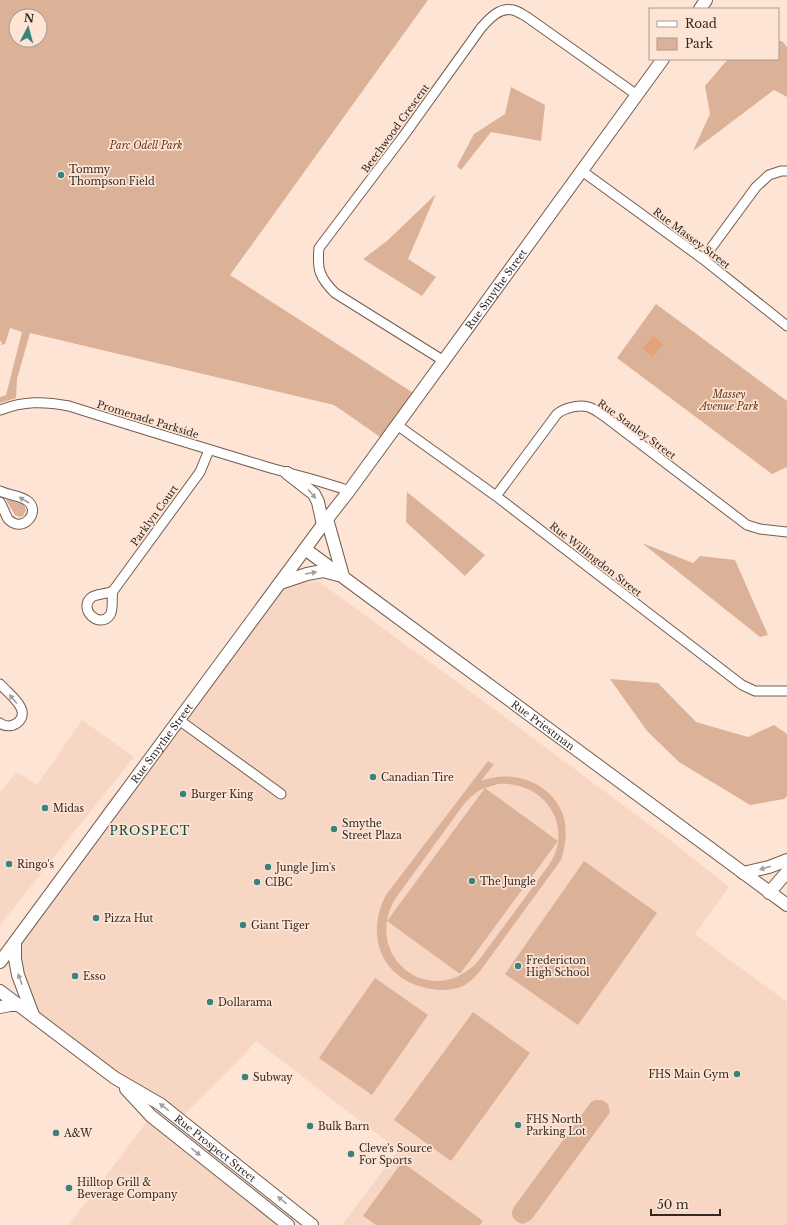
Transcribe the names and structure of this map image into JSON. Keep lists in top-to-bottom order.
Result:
{
  "streets": {
    "main road": ["Rue Smythe Street", "Rue Priestman", "Rue Prospect Street"],
    "street": [
      "Beechwood Crescent",
      "Rue Massey Street",
      "Promenade Parkside",
      "Rue Stanley Street",
      "Parklyn Court",
      "Rue Willingdon Street"
    ]
  },
  "crossings": [
    ["Beechwood Crescent", "Rue Smythe Street"],
    ["Rue Massey Street", "Rue Smythe Street"],
    ["Rue Smythe Street", "Promenade Parkside"],
    ["Rue Smythe Street", "Rue Willingdon Street"],
    ["Rue Smythe Street", "Rue Priestman"],
    ["Promenade Parkside", "Parklyn Court"],
    ["Rue Stanley Street", "Rue Willingdon Street"]
  ],
  "districts": ["PROSPECT"],
  "parks": ["Parc Odell Park", "Massey Avenue Park"],
  "places": [
    "Tommy Thompson Field",
    "Canadian Tire",
    "Burger King",
    "Midas",
    "Smythe Street Plaza",
    "Ringo's",
    "Jungle Jim's",
    "The Jungle",
    "CIBC",
    "Pizza Hut",
    "Giant Tiger",
    "Fredericton High School",
    "Esso",
    "Dollarama",
    "FHS Main Gym",
    "Subway",
    "FHS North Parking Lot",
    "Bulk Barn",
    "A&W",
    "Cleve's Source For Sports",
    "Hilltop Grill & Beverage Company"
  ],
  "legend": ["Road", "Park"],
  "scale_bar": "50 m",
  "north": "top"
}
